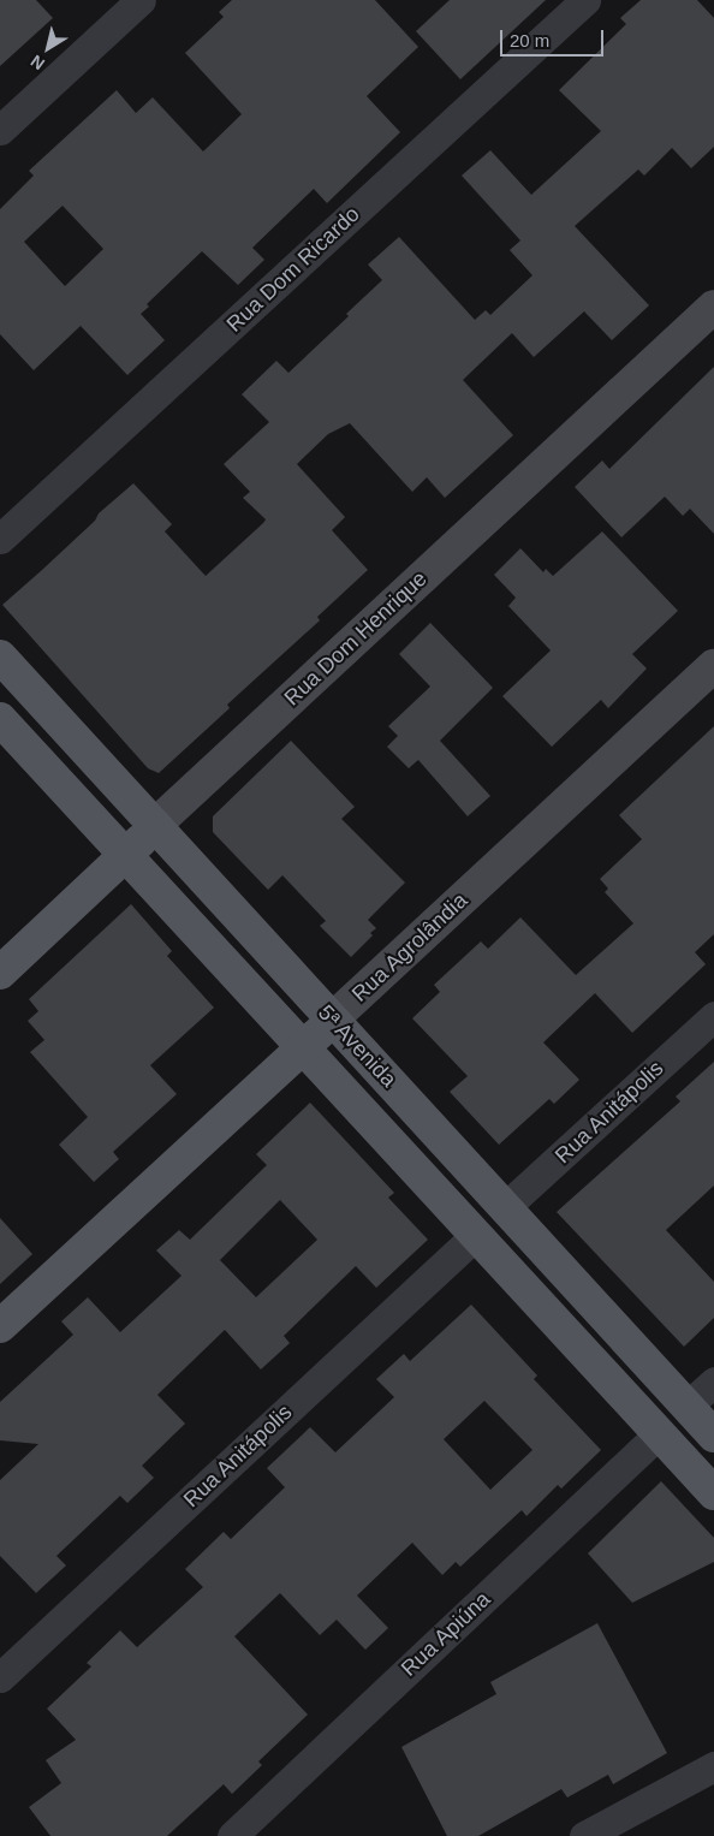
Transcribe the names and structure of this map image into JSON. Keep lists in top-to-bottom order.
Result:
{
  "streets": {
    "main road": ["Rua Dom Henrique", "Rua Agrolândia", "5ª Avenida"],
    "street": ["Rua Dom Ricardo", "Rua Anitápolis", "Rua Apiúna"]
  },
  "crossings": [
    ["Rua Dom Henrique", "5ª Avenida"],
    ["Rua Agrolândia", "5ª Avenida"],
    ["5ª Avenida", "Rua Anitápolis"],
    ["5ª Avenida", "Rua Apiúna"]
  ],
  "scale_bar": "20 m",
  "north": "bottom left"
}
